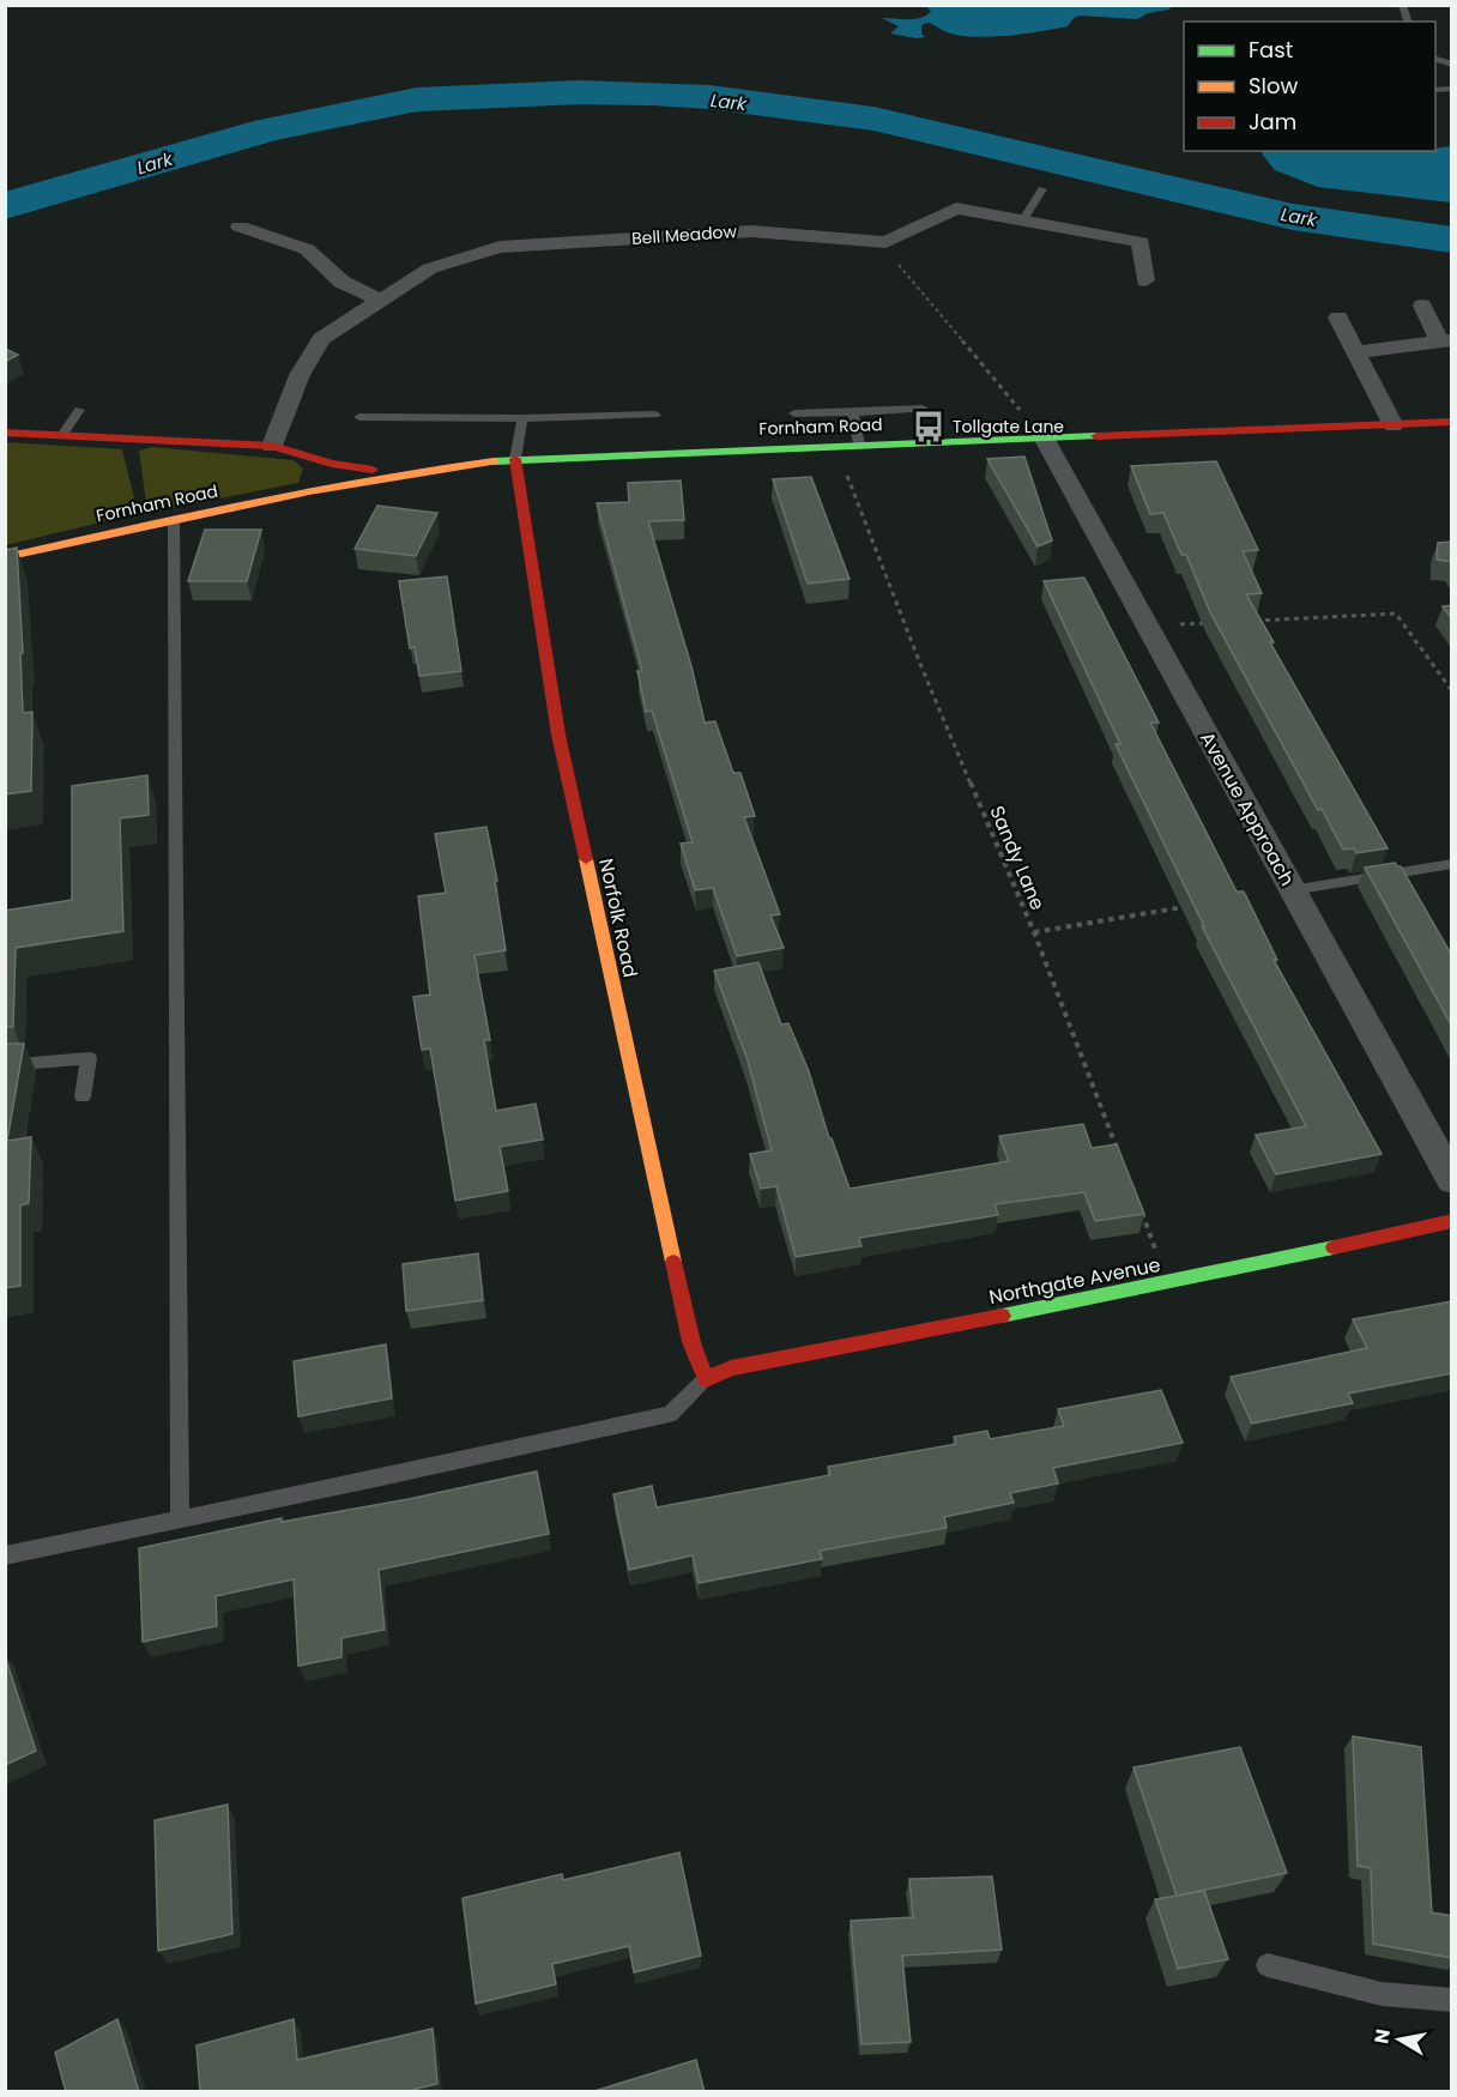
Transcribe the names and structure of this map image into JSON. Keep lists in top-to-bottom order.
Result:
{
  "streets": {
    "main road": ["Fornham Road", "Norfolk Road", "Northgate Avenue"],
    "street": ["Bell Meadow", "Avenue Approach"],
    "path": ["Sandy Lane"]
  },
  "crossings": [
    ["Bell Meadow", "Fornham Road"],
    ["Fornham Road", "Avenue Approach"],
    ["Fornham Road", "Sandy Lane"],
    ["Fornham Road", "Norfolk Road"],
    ["Norfolk Road", "Northgate Avenue"]
  ],
  "water": ["Lark"],
  "places": {
    "bus stop": ["Tollgate Lane"]
  },
  "legend": ["Fast", "Slow", "Jam"],
  "north": "left"
}
